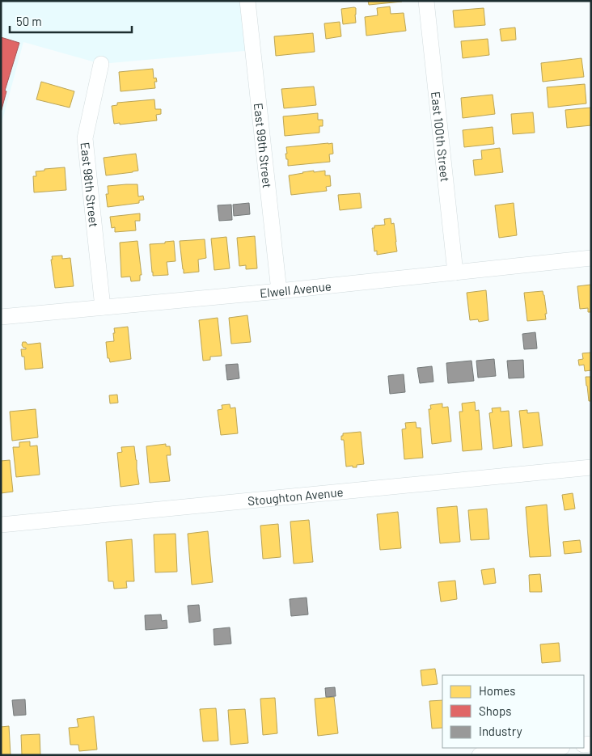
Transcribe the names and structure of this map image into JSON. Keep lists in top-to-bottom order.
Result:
{
  "streets": {
    "street": [
      "East 100th Street",
      "East 99th Street",
      "East 98th Street",
      "Elwell Avenue",
      "Stoughton Avenue"
    ]
  },
  "crossings": [
    ["East 100th Street", "Elwell Avenue"],
    ["East 99th Street", "Elwell Avenue"],
    ["East 98th Street", "Elwell Avenue"]
  ],
  "legend": ["Homes", "Shops", "Industry"],
  "scale_bar": "50 m"
}
